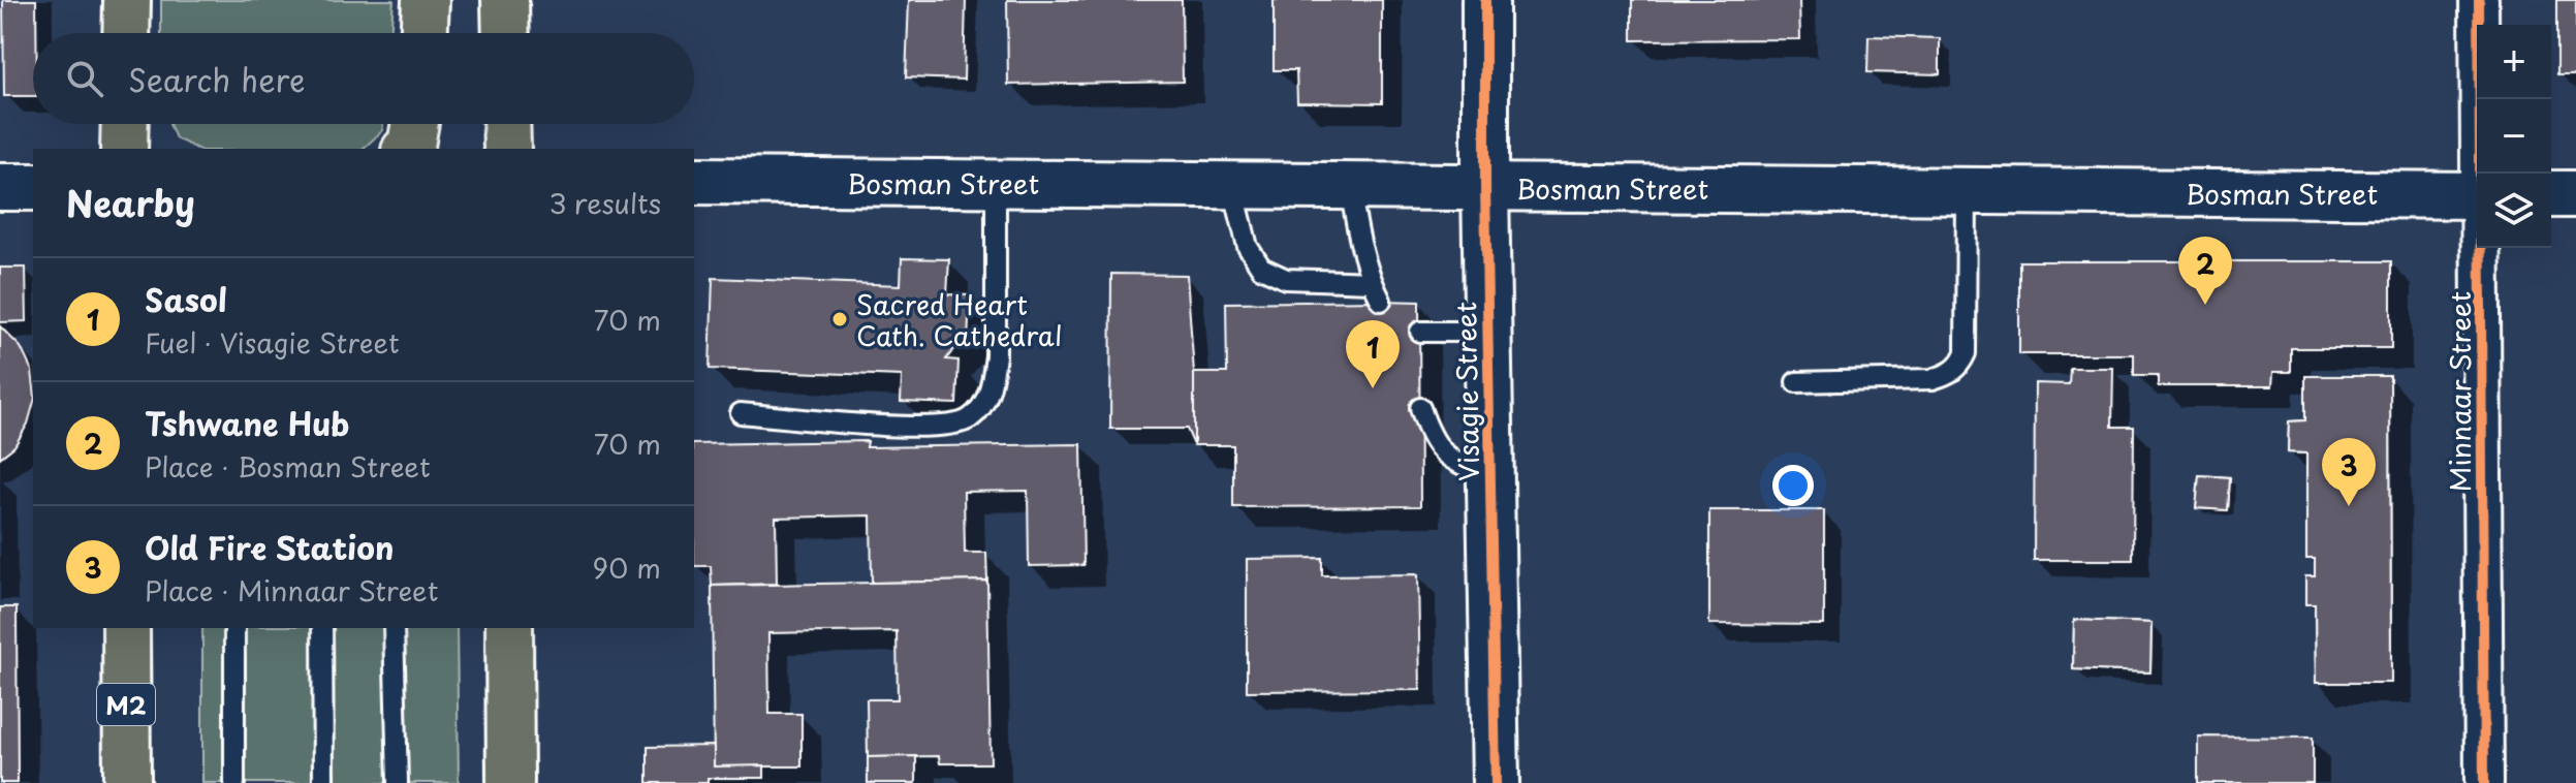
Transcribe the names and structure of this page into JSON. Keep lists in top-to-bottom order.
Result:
{
  "streets": {
    "main road": ["Bosman Street", "Visagie Street", "M2"],
    "street": ["Minnaar Street"]
  },
  "crossings": [
    ["Bosman Street", "Visagie Street"]
  ],
  "places": ["Sacred Heart Cath. Cathedral"],
  "page": {
    "map_buttons": ["+", "−"],
    "search": "Search here",
    "heading": ["Nearby", "3 results"],
    "pins": ["2", "1", "3"],
    "list": [
      {
        "mark": "1",
        "name": "Sasol",
        "note": "Fuel · Visagie Street",
        "value": "70 m"
      },
      {
        "mark": "2",
        "name": "Tshwane Hub",
        "note": "Place · Bosman Street",
        "value": "70 m"
      },
      {
        "mark": "3",
        "name": "Old Fire Station",
        "note": "Place · Minnaar Street",
        "value": "90 m"
      }
    ]
  }
}
